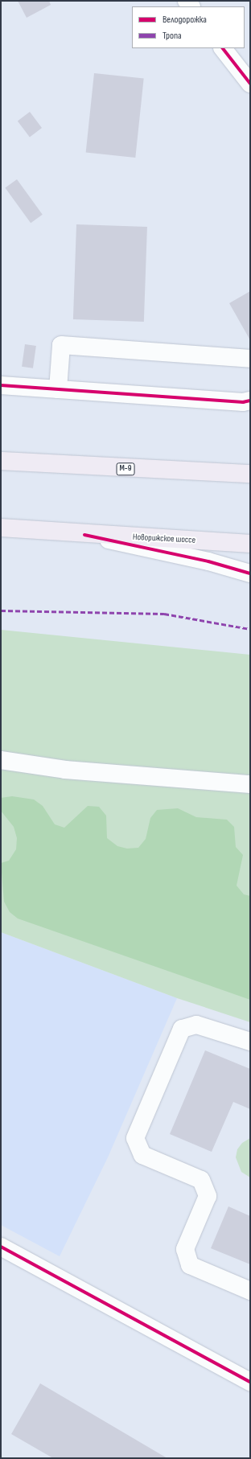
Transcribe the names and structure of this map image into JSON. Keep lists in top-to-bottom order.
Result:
{
  "streets": {
    "highway": ["М-9", "Новорижское шоссе"]
  },
  "legend": ["Велодорожка", "Тропа"]
}
